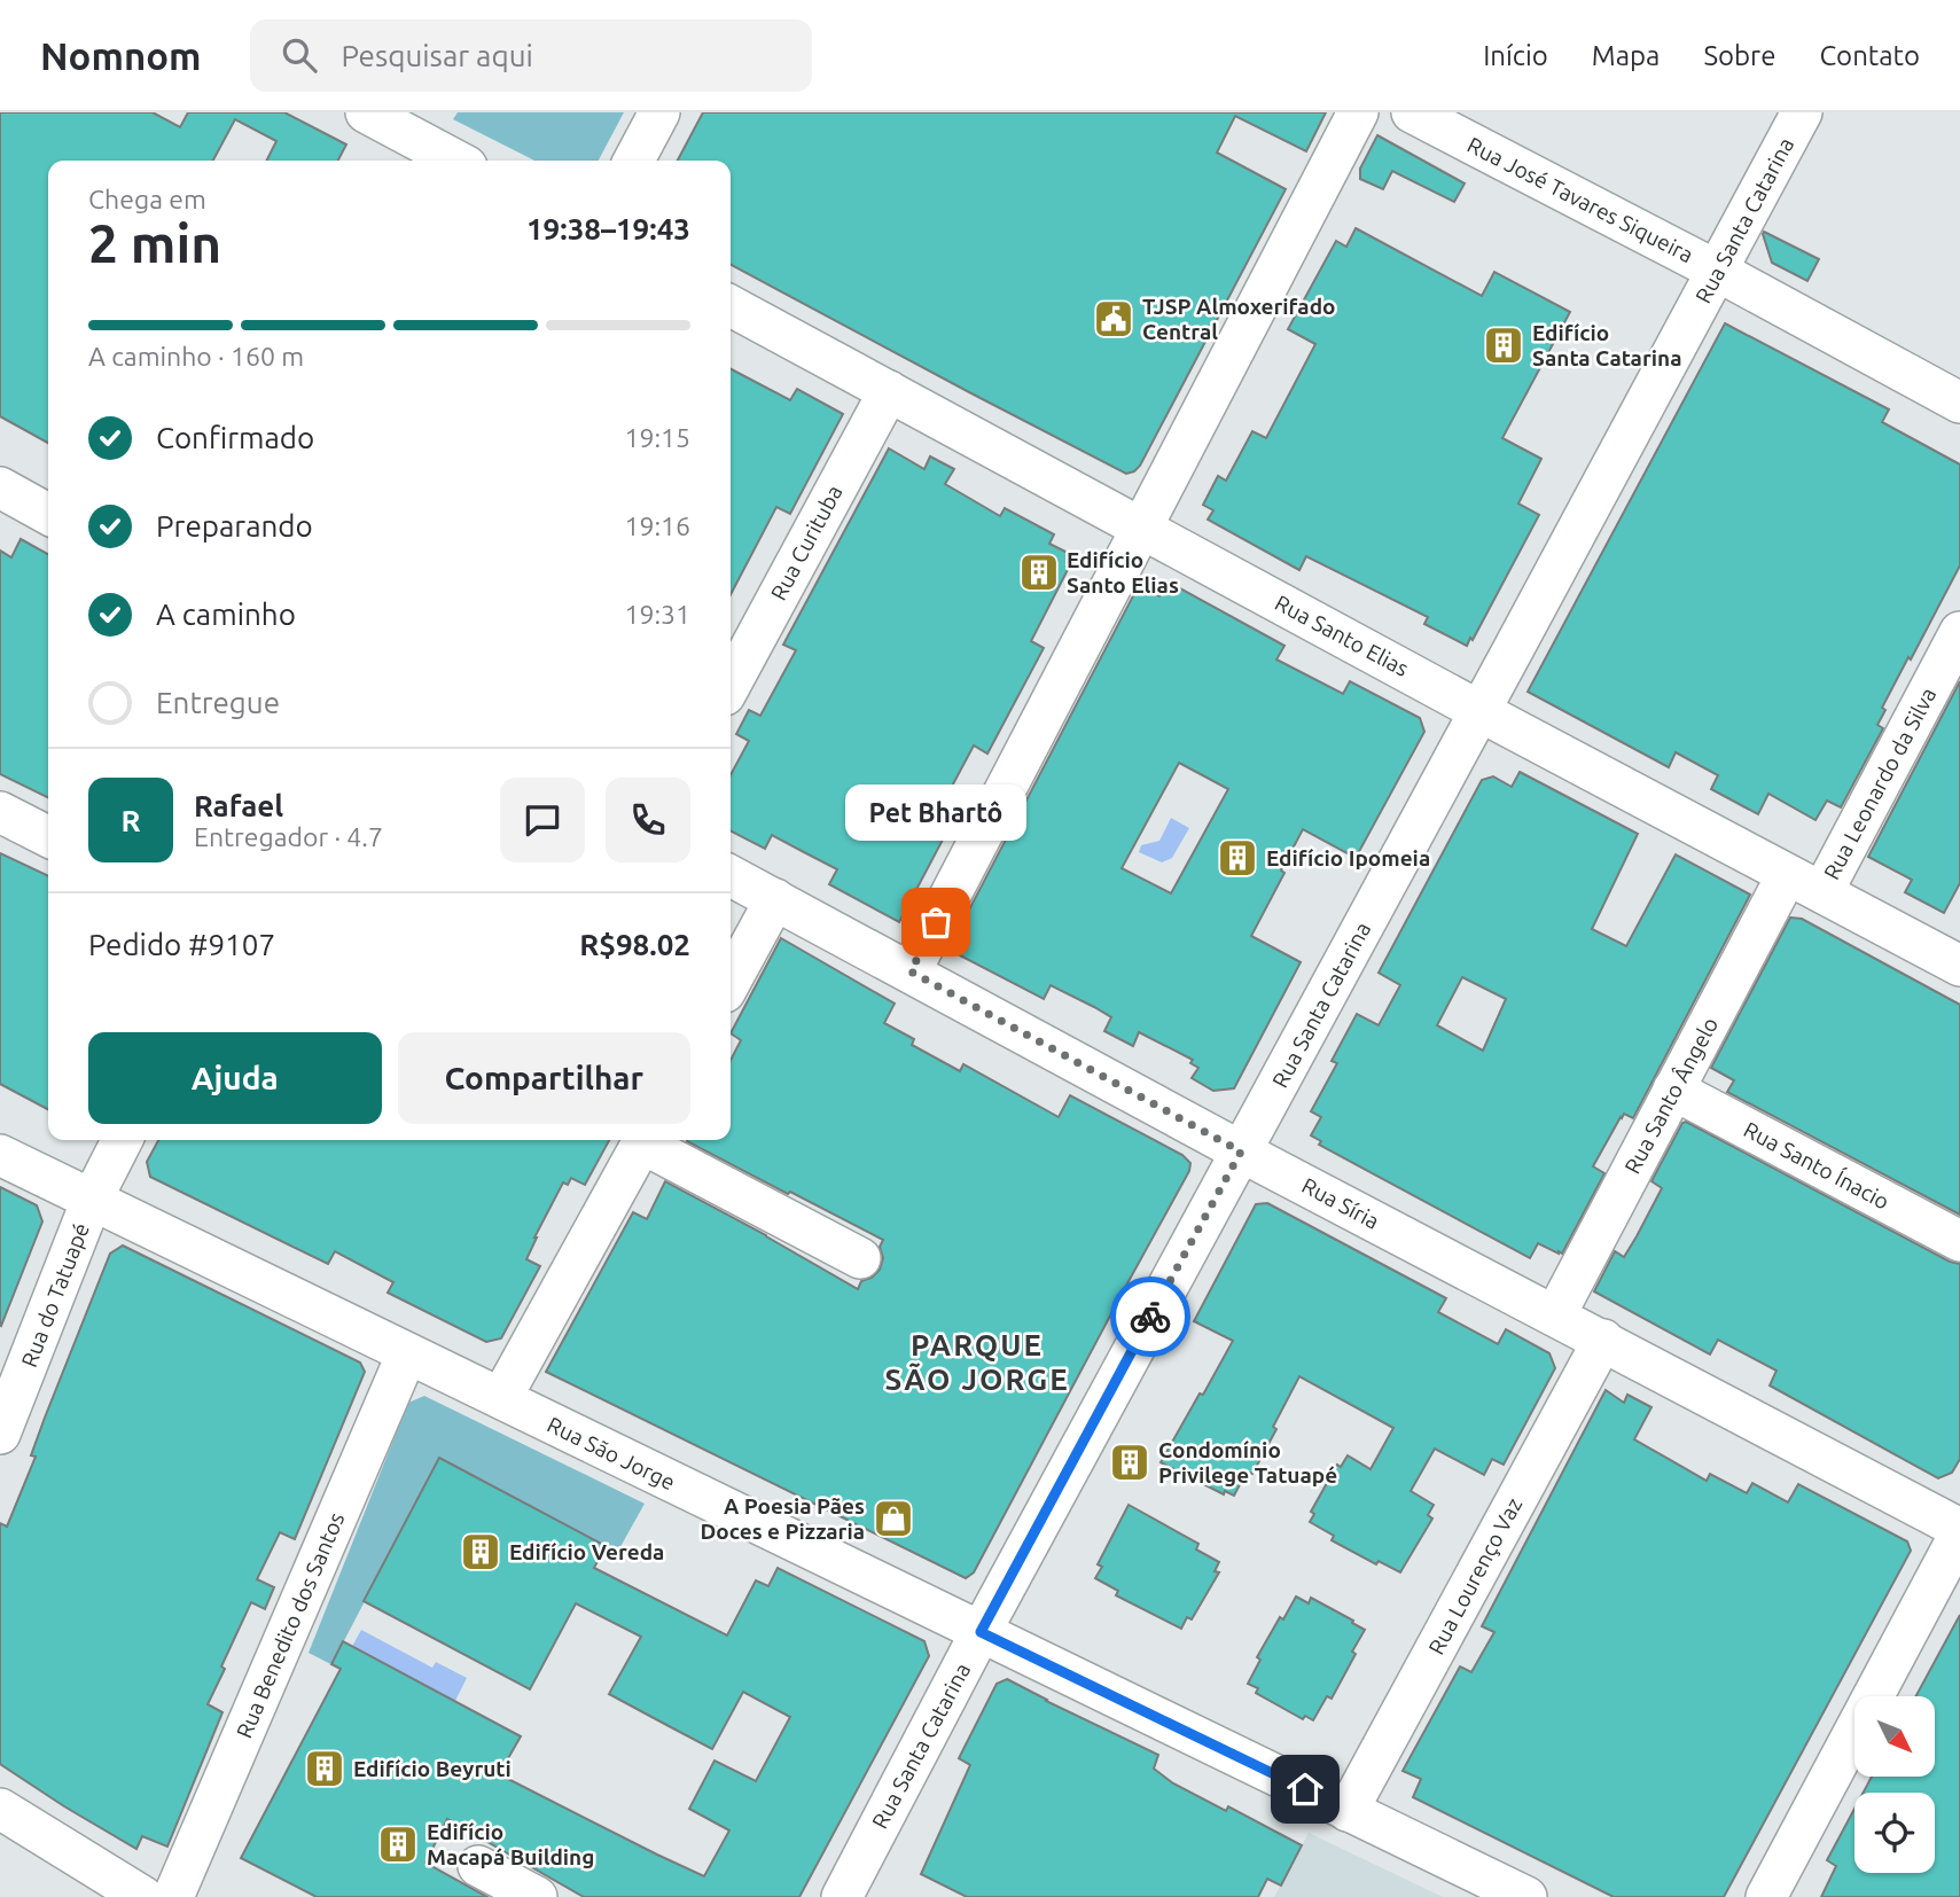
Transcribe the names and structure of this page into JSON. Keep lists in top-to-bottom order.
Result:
{
  "streets": {
    "street": [
      "Rua José Tavares Siqueira",
      "Rua Santa Catarina",
      "Rua Curituba",
      "Rua Santo Elias",
      "Rua Leonardo da Silva",
      "Rua Santo Ângelo",
      "Rua Santo Ínacio",
      "Rua Síria",
      "Rua do Tatuapé",
      "Rua São Jorge",
      "Rua Lourenço Vaz",
      "Rua Benedito dos Santos"
    ]
  },
  "crossings": [
    ["Rua José Tavares Siqueira", "Rua Santa Catarina"],
    ["Rua Santa Catarina", "Rua Santo Elias"],
    ["Rua Santa Catarina", "Rua Síria"],
    ["Rua Santa Catarina", "Rua São Jorge"],
    ["Rua Curituba", "Rua Santo Elias"],
    ["Rua Santo Elias", "Rua Leonardo da Silva"],
    ["Rua Santo Elias", "Rua Santo Ângelo"],
    ["Rua Santo Ângelo", "Rua Santo Ínacio"],
    ["Rua Santo Ângelo", "Rua Síria"],
    ["Rua Síria", "Rua Lourenço Vaz"],
    ["Rua do Tatuapé", "Rua São Jorge"],
    ["Rua São Jorge", "Rua Lourenço Vaz"],
    ["Rua São Jorge", "Rua Benedito dos Santos"]
  ],
  "districts": ["PARQUE SÃO JORGE"],
  "places": {
    "public building": ["TJSP Almoxerifado Central"],
    "building": [
      "Edifício Santa Catarina",
      "Edifício Santo Elias",
      "Edifício Ipomeia",
      "Condomínio Privilege Tatuapé",
      "Edifício Vereda",
      "Edifício Beyruti",
      "Edifício Macapá Building"
    ],
    "other": ["Pet Bhartô"],
    "shop": ["A Poesia Pães Doces e Pizzaria"]
  },
  "north": "bottom right",
  "page": {
    "header": "Nomnom",
    "search": "Pesquisar aqui",
    "nav": [
      "Início",
      "Mapa",
      "Sobre",
      "Contato"
    ],
    "heading": ["2 min", "Chega em", "19:38–19:43"],
    "panel": [
      "Rafael",
      "Entregador · 4.7",
      "Pedido #9107",
      "R$98.02"
    ],
    "bar": "A caminho · 160 m",
    "list": [
      ["Confirmado", "19:15"],
      ["Preparando", "19:16"],
      ["A caminho", "19:31"],
      "Entregue"
    ],
    "round": "R",
    "bubble": "Pet Bhartô",
    "buttons": ["Ajuda", "Compartilhar"]
  }
}
